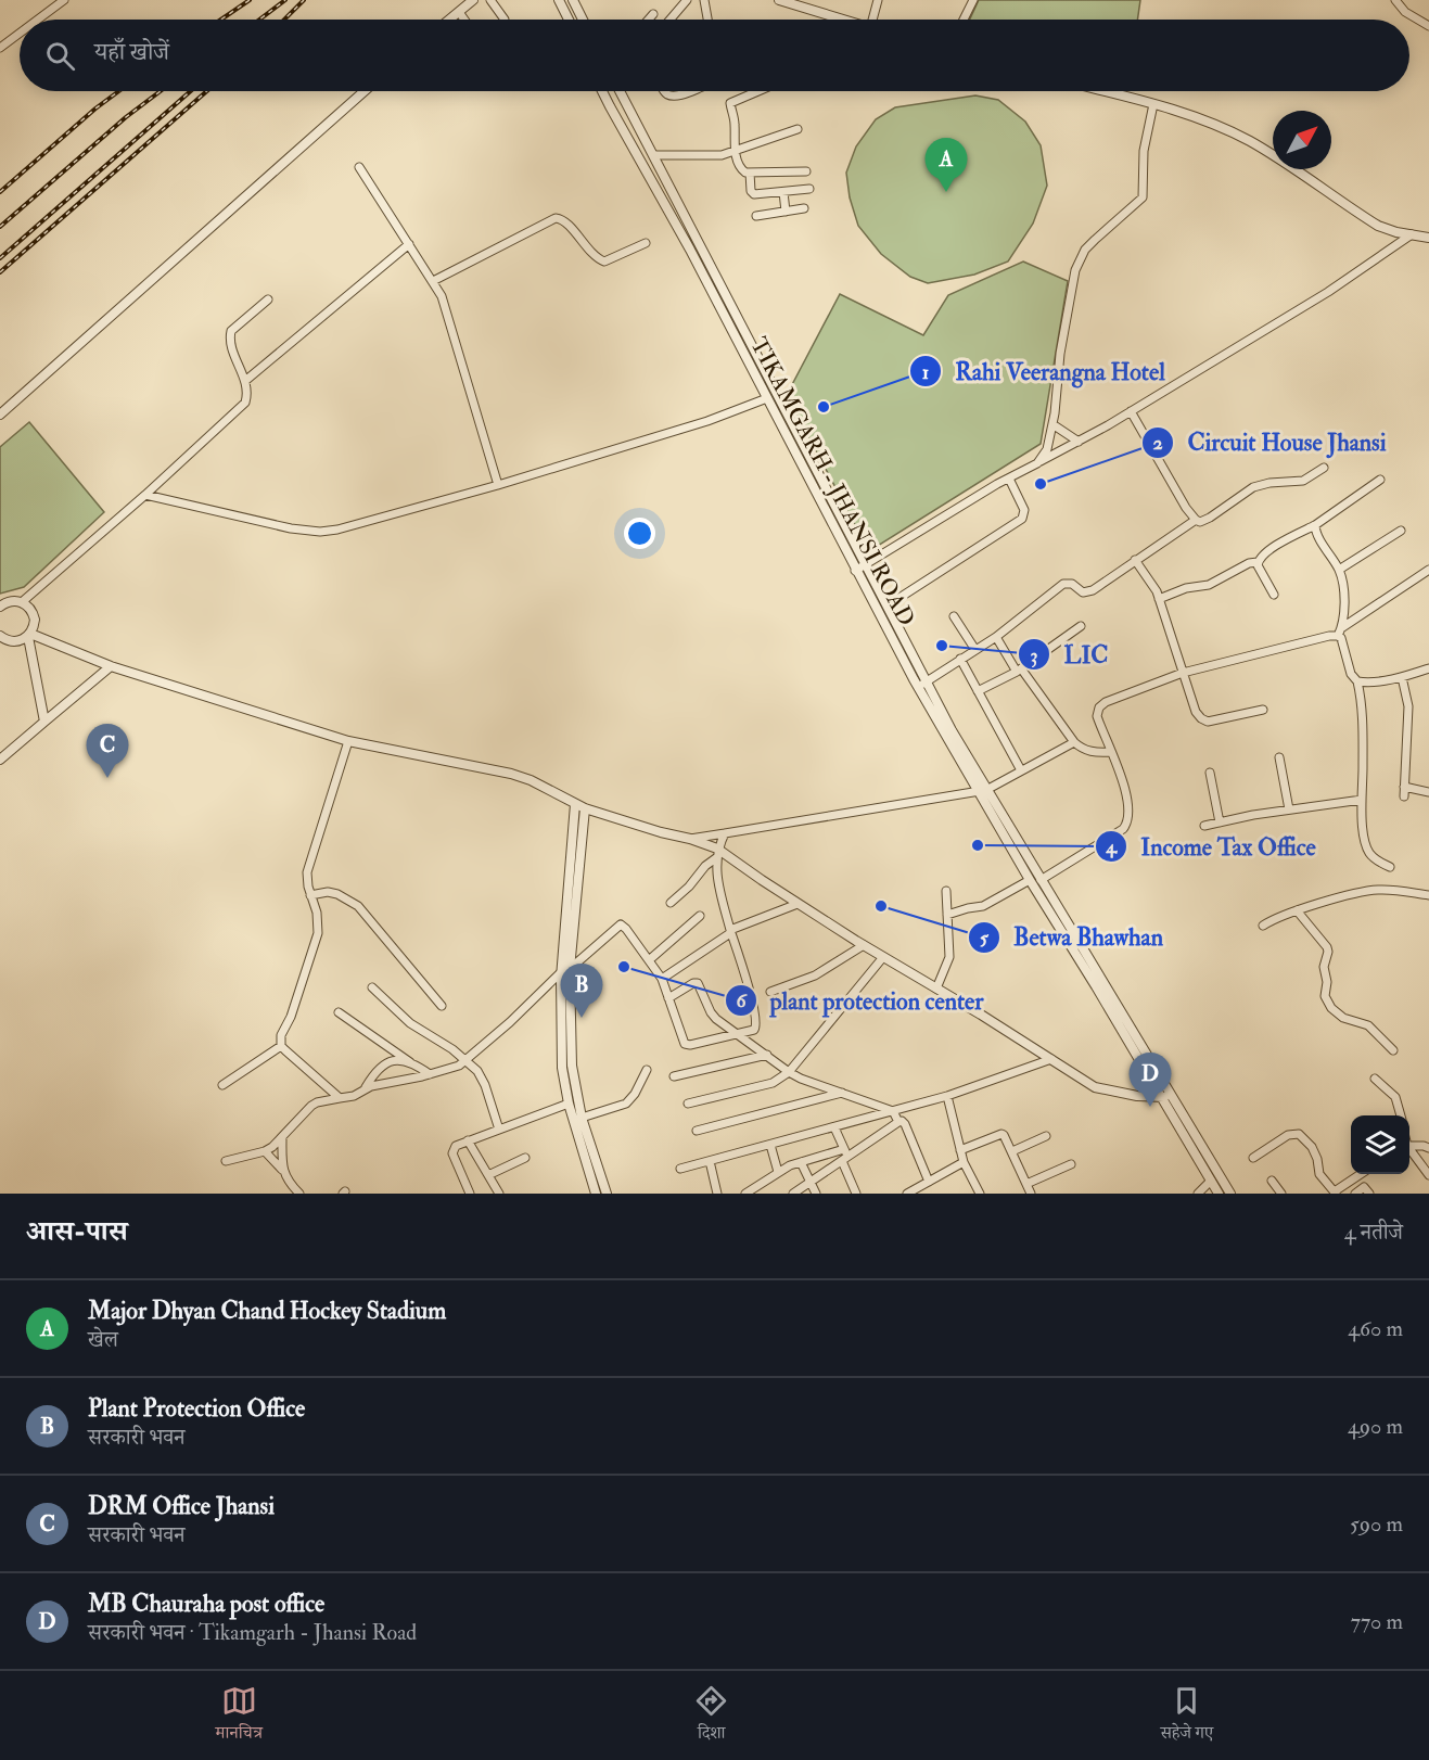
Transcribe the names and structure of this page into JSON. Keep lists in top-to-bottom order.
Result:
{
  "streets": {
    "street": ["TIKAMGARH - JHANSI ROAD"]
  },
  "places": [
    "Rahi Veerangna Hotel",
    "Circuit House Jhansi",
    "LIC",
    "Income Tax Office",
    "Betwa Bhawhan",
    "plant protection center"
  ],
  "north": "top right",
  "page": {
    "search": "यहाँ खोजें",
    "pins": [
      "A",
      "C",
      "B",
      "D"
    ],
    "heading": ["आस-पास", "4 नतीजे"],
    "list": [
      {
        "mark": "A",
        "name": "Major Dhyan Chand Hockey Stadium",
        "note": "खेल",
        "value": "460 m"
      },
      {
        "mark": "B",
        "name": "Plant Protection Office",
        "note": "सरकारी भवन",
        "value": "490 m"
      },
      {
        "mark": "C",
        "name": "DRM Office Jhansi",
        "note": "सरकारी भवन",
        "value": "590 m"
      },
      {
        "mark": "D",
        "name": "MB Chauraha post office",
        "note": "सरकारी भवन · Tikamgarh - Jhansi Road",
        "value": "770 m"
      }
    ],
    "nav": ["मानचित्र", "दिशा", "सहेजे गए"]
  }
}
